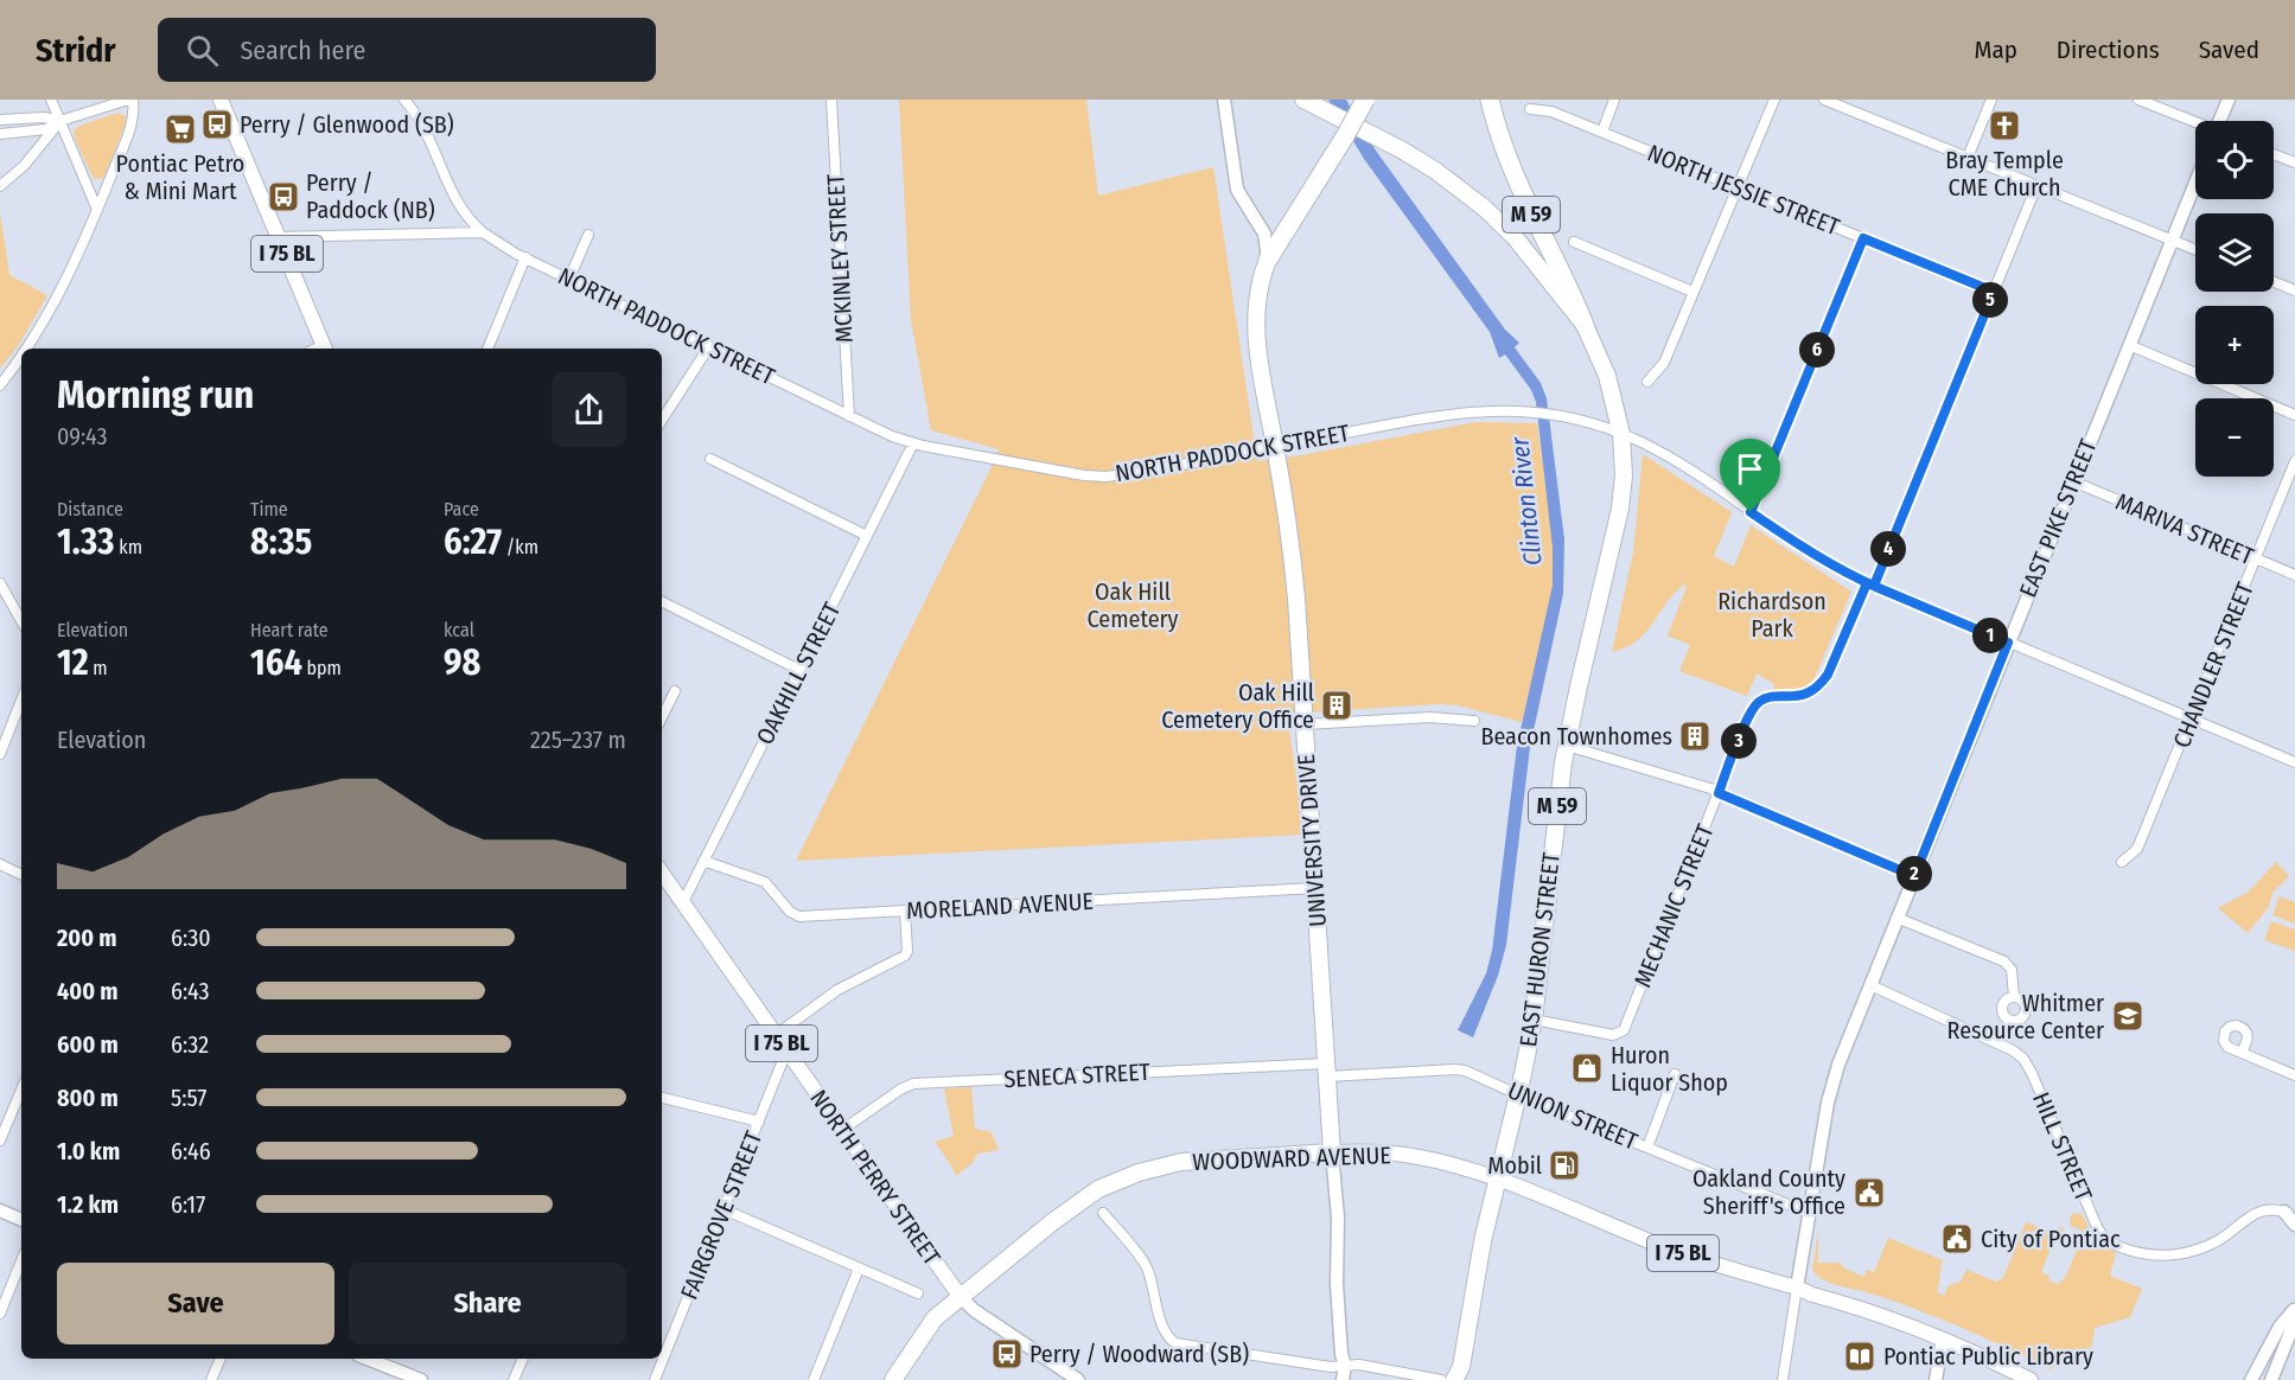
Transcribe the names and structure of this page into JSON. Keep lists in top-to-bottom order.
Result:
{
  "streets": {
    "highway": [
      "M 59",
      "I 75 BL",
      "UNIVERSITY DRIVE",
      "EAST HURON STREET",
      "WOODWARD AVENUE"
    ],
    "main road": ["NORTH PERRY STREET"],
    "street": [
      "NORTH JESSIE STREET",
      "MCKINLEY STREET",
      "NORTH PADDOCK STREET",
      "EAST PIKE STREET",
      "MARIVA STREET",
      "CHANDLER STREET",
      "OAKHILL STREET",
      "MORELAND AVENUE",
      "MECHANIC STREET",
      "SENECA STREET",
      "UNION STREET",
      "HILL STREET",
      "FAIRGROVE STREET"
    ]
  },
  "crossings": [
    ["NORTH JESSIE STREET", "MECHANIC STREET"],
    ["M 59", "NORTH PADDOCK STREET"],
    ["M 59", "EAST HURON STREET"],
    ["MCKINLEY STREET", "NORTH PADDOCK STREET"],
    ["NORTH PADDOCK STREET", "EAST PIKE STREET"],
    ["NORTH PADDOCK STREET", "CHANDLER STREET"],
    ["NORTH PADDOCK STREET", "OAKHILL STREET"],
    ["NORTH PADDOCK STREET", "UNIVERSITY DRIVE"],
    ["NORTH PADDOCK STREET", "MECHANIC STREET"],
    ["NORTH PADDOCK STREET", "EAST HURON STREET"],
    ["EAST PIKE STREET", "MARIVA STREET"],
    ["EAST PIKE STREET", "UNION STREET"],
    ["EAST PIKE STREET", "HILL STREET"],
    ["EAST PIKE STREET", "WOODWARD AVENUE"],
    ["MARIVA STREET", "CHANDLER STREET"],
    ["OAKHILL STREET", "MORELAND AVENUE"],
    ["OAKHILL STREET", "NORTH PERRY STREET"],
    ["UNIVERSITY DRIVE", "MORELAND AVENUE"],
    ["UNIVERSITY DRIVE", "SENECA STREET"],
    ["UNIVERSITY DRIVE", "UNION STREET"],
    ["UNIVERSITY DRIVE", "WOODWARD AVENUE"],
    ["MECHANIC STREET", "EAST HURON STREET"],
    ["EAST HURON STREET", "UNION STREET"],
    ["EAST HURON STREET", "WOODWARD AVENUE"],
    ["SENECA STREET", "UNION STREET"],
    ["SENECA STREET", "NORTH PERRY STREET"],
    ["WOODWARD AVENUE", "NORTH PERRY STREET"],
    ["NORTH PERRY STREET", "FAIRGROVE STREET"]
  ],
  "water": ["Clinton River"],
  "parks": ["Oak Hill Cemetery", "Richardson Park"],
  "places": {
    "bus stop": ["Perry / Glenwood (SB)", "Perry / Paddock (NB)", "Perry / Woodward (SB)"],
    "church": ["Bray Temple CME Church"],
    "supermarket": ["Pontiac Petro & Mini Mart"],
    "building": ["Oak Hill Cemetery Office", "Beacon Townhomes"],
    "school or university": ["Whitmer Resource Center"],
    "shop": ["Huron Liquor Shop"],
    "fuel station": ["Mobil"],
    "public building": ["Oakland County Sheriff's Office", "City of Pontiac"],
    "library": ["Pontiac Public Library"]
  },
  "page": {
    "header": "Stridr",
    "search": "Search here",
    "nav": ["Map", "Directions", "Saved"],
    "map_buttons": ["+", "−"],
    "pins": [
      "5",
      "6",
      "4",
      "1",
      "3",
      "2"
    ],
    "heading": ["Morning run", "09:43"],
    "stats": [
      ["Distance", "1.33 km"],
      ["Time", "8:35"],
      ["Pace", "6:27 /km"],
      ["Elevation", "12 m"],
      ["Heart rate", "164 bpm"],
      ["kcal", "98"]
    ],
    "chart": ["Elevation", "225–237 m"],
    "list": [
      {
        "name": "200 m",
        "note": "6:30"
      },
      {
        "name": "400 m",
        "note": "6:43"
      },
      {
        "name": "600 m",
        "note": "6:32"
      },
      {
        "name": "800 m",
        "note": "5:57"
      },
      {
        "name": "1.0 km",
        "note": "6:46"
      },
      {
        "name": "1.2 km",
        "note": "6:17"
      }
    ],
    "buttons": ["Save", "Share"]
  }
}
